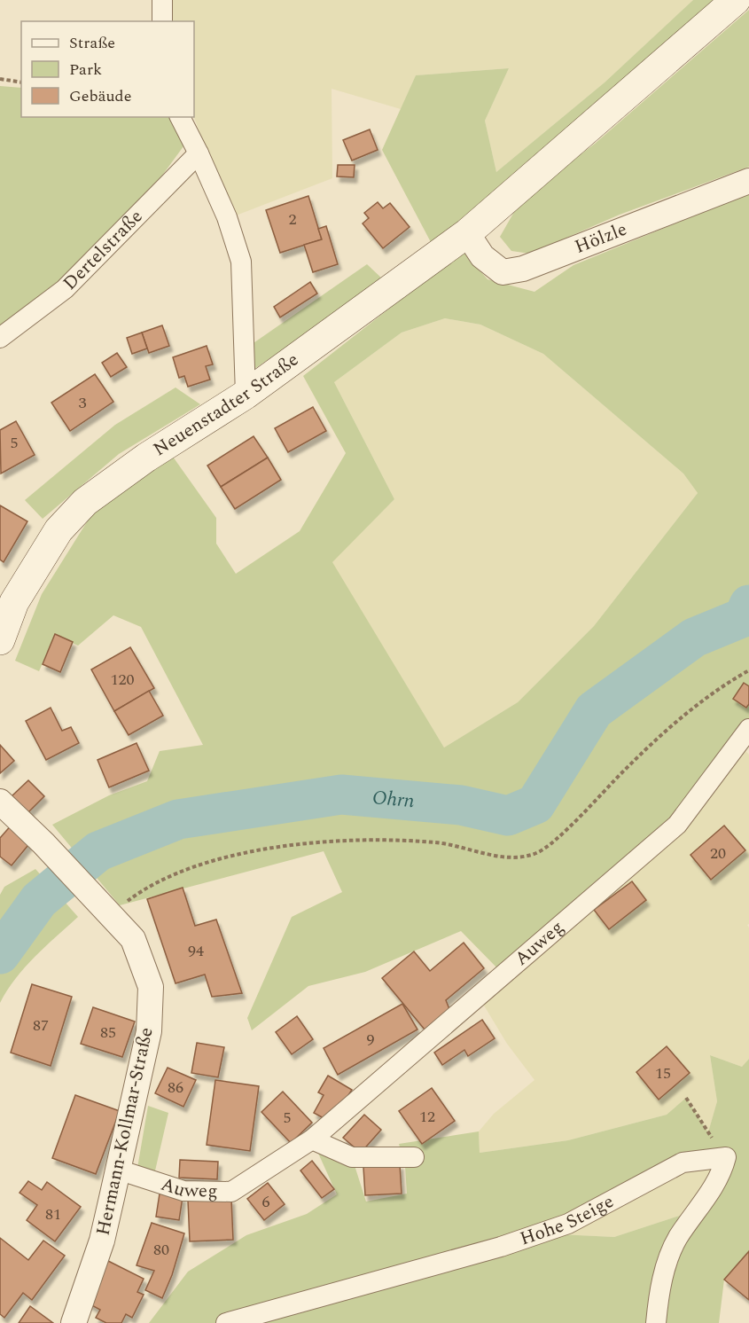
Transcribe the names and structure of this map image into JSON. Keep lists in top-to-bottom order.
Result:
{
  "streets": {
    "main road": ["Neuenstadter Straße"],
    "street": [
      "Hölzle",
      "Dertelstraße",
      "Auweg",
      "Hermann-Kollmar-Straße",
      "Hohe Steige"
    ]
  },
  "crossings": [
    ["Hölzle", "Neuenstadter Straße"],
    ["Auweg", "Hermann-Kollmar-Straße"]
  ],
  "water": ["Ohrn"],
  "house_numbers": [
    "2",
    "3",
    "5",
    "120",
    "20",
    "94",
    "87",
    "85",
    "9",
    "15",
    "86",
    "12",
    "5",
    "6",
    "81",
    "80"
  ],
  "legend": ["Straße", "Park", "Gebäude"]
}
